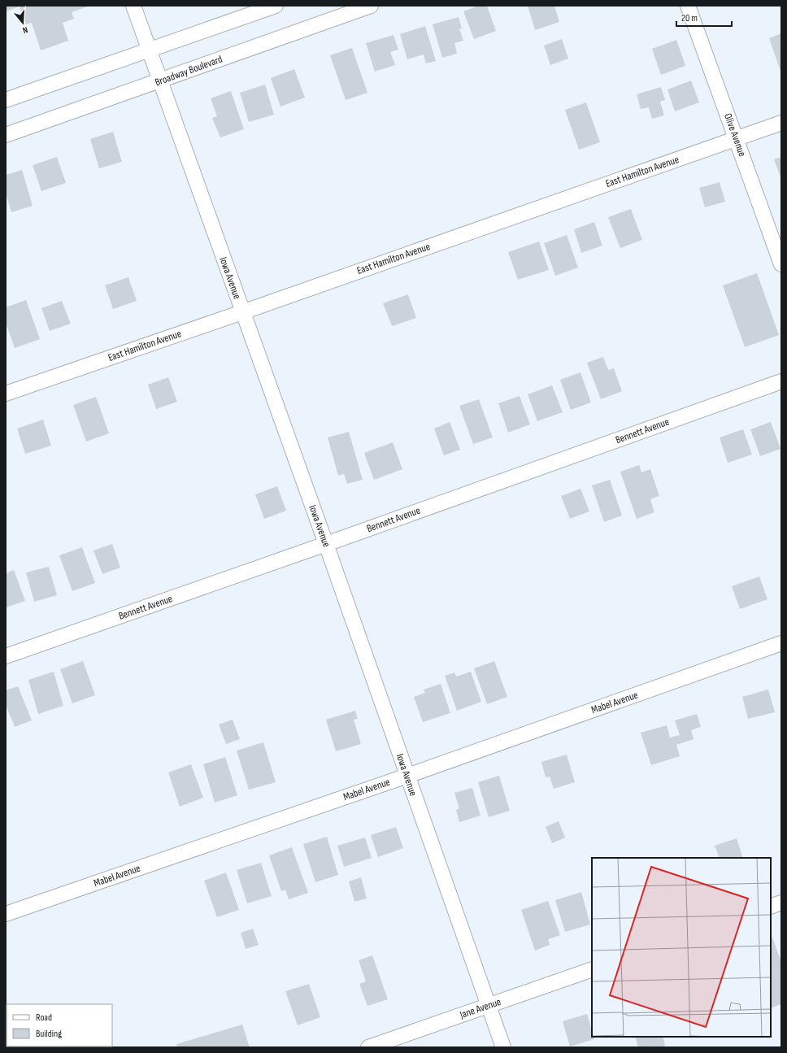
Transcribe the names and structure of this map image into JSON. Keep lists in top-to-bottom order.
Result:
{
  "streets": {
    "street": [
      "Broadway Boulevard",
      "Olive Avenue",
      "East Hamilton Avenue",
      "Iowa Avenue",
      "Bennett Avenue",
      "Mabel Avenue",
      "Jane Avenue"
    ]
  },
  "crossings": [
    ["Broadway Boulevard", "Iowa Avenue"],
    ["Olive Avenue", "East Hamilton Avenue"],
    ["East Hamilton Avenue", "Iowa Avenue"],
    ["Iowa Avenue", "Bennett Avenue"],
    ["Iowa Avenue", "Mabel Avenue"],
    ["Iowa Avenue", "Jane Avenue"]
  ],
  "legend": ["Road", "Building"],
  "scale_bar": "20 m",
  "north": "bottom"
}
